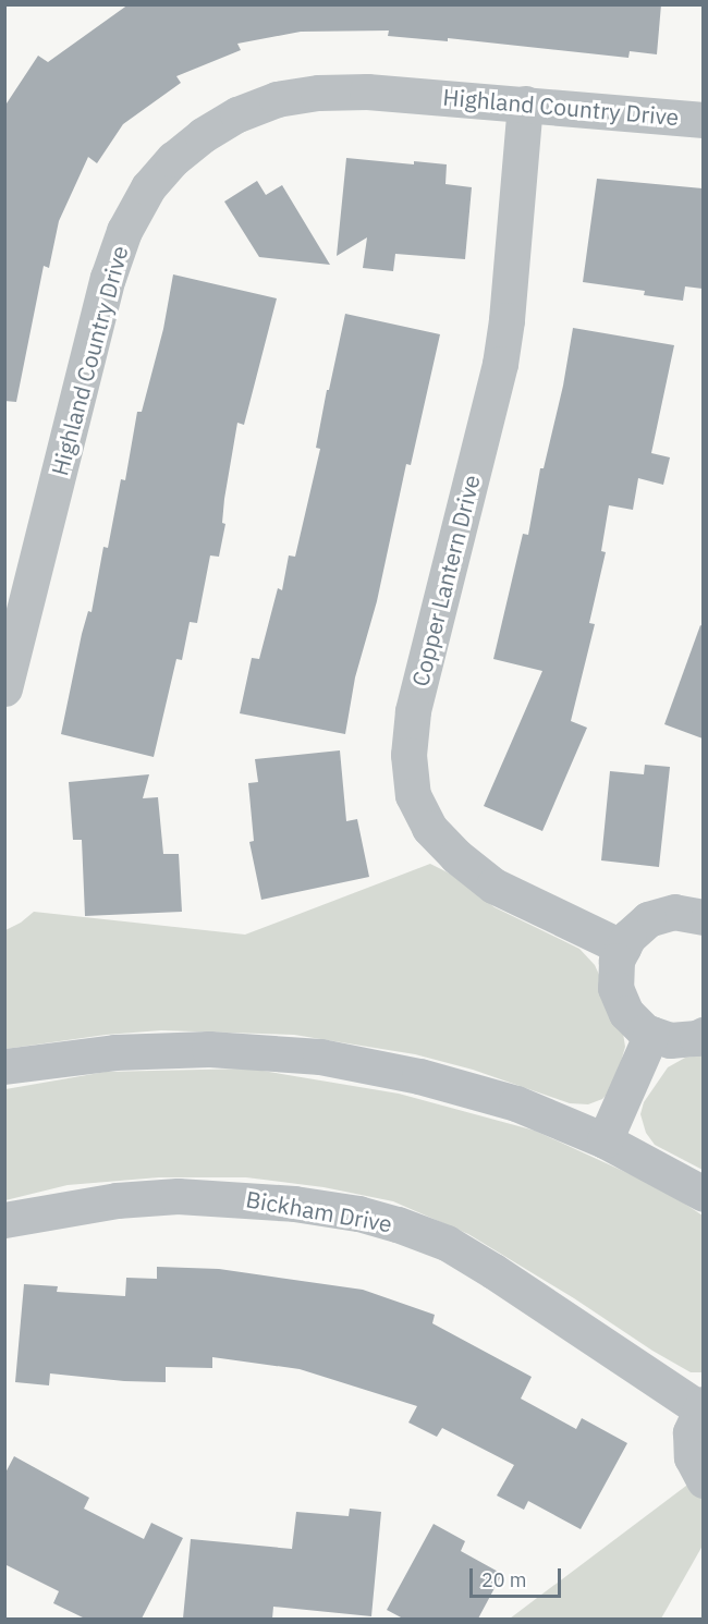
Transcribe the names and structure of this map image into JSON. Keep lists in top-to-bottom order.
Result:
{
  "streets": {
    "street": ["Highland Country Drive", "Copper Lantern Drive", "Bickham Drive"]
  },
  "crossings": [
    ["Highland Country Drive", "Copper Lantern Drive"]
  ],
  "scale_bar": "20 m"
}
